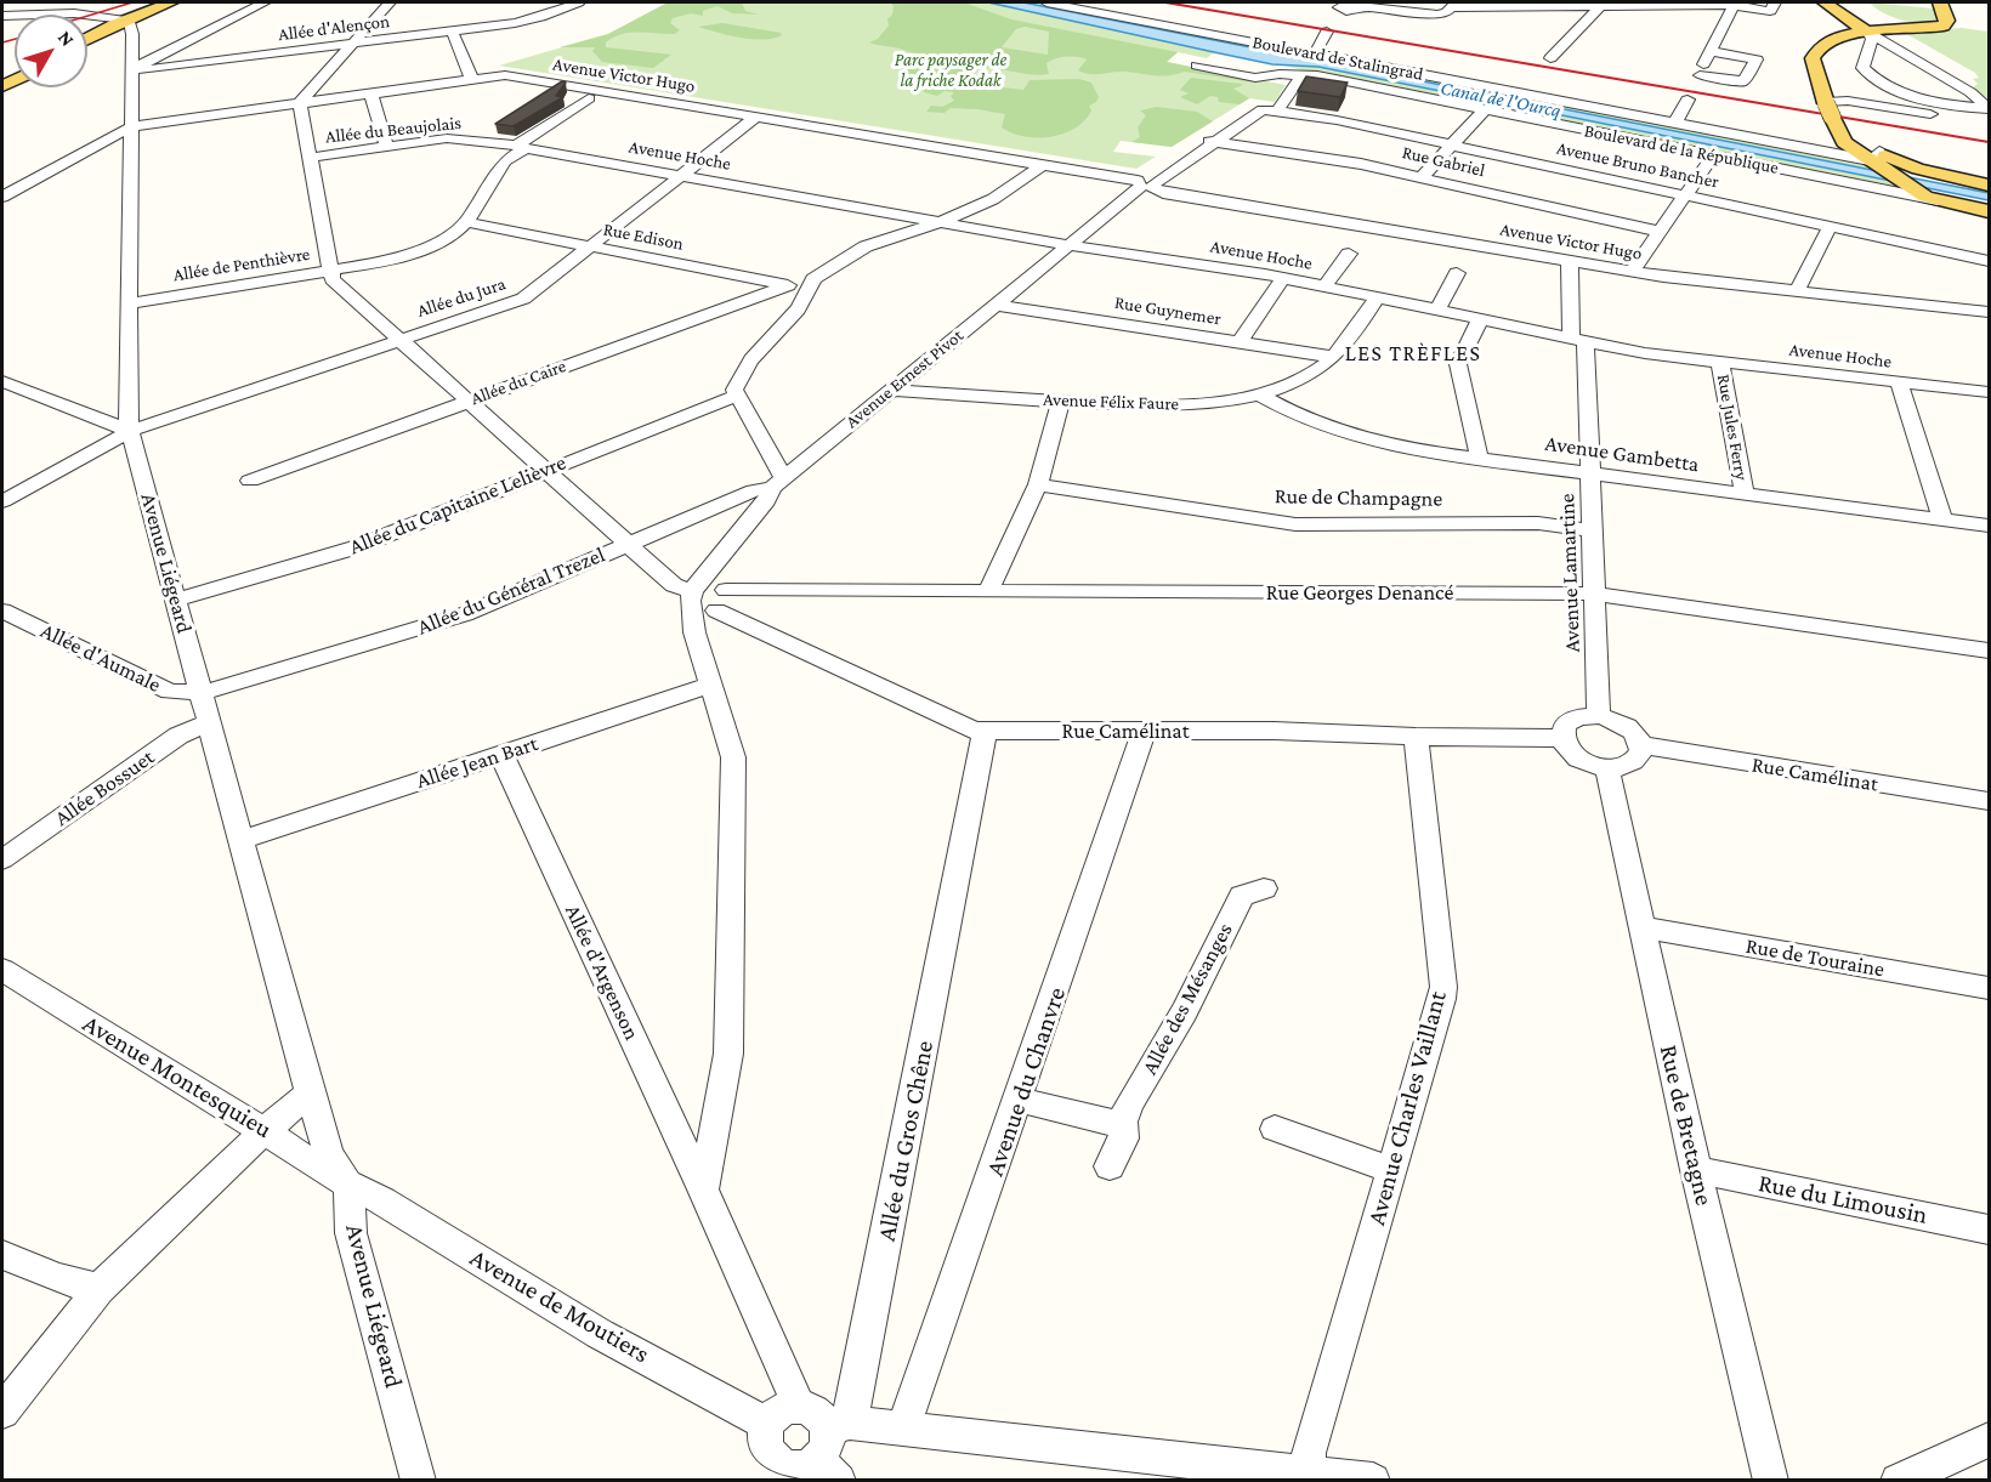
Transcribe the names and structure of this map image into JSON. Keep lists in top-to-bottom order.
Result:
{
  "streets": {
    "main road": ["Boulevard de Stalingrad", "Boulevard de la République"],
    "street": [
      "Allée d'Alençon",
      "Avenue Victor Hugo",
      "Allée du Beaujolais",
      "Avenue Hoche",
      "Rue Gabriel",
      "Avenue Bruno Bancher",
      "Rue Edison",
      "Allée de Penthièvre",
      "Allée du Jura",
      "Rue Guynemer",
      "Avenue Ernest Pivot",
      "Allée du Caire",
      "Avenue Félix Faure",
      "Rue Jules Ferry",
      "Avenue Gambetta",
      "Rue de Champagne",
      "Allée du Capitaine Lelièvre",
      "Avenue Liégeard",
      "Avenue Lamartine",
      "Allée du Général Trezel",
      "Rue Georges Denancé",
      "Allée d'Aumale",
      "Rue Camélinat",
      "Allée Jean Bart",
      "Allée Bossuet",
      "Rue de Touraine",
      "Allée d'Argenson",
      "Allée des Mésanges",
      "Avenue Montesquieu",
      "Avenue du Chanvre",
      "Avenue Charles Vaillant",
      "Rue de Bretagne",
      "Allée du Gros Chêne",
      "Rue du Limousin",
      "Avenue de Moutiers"
    ]
  },
  "crossings": [
    ["Allée d'Alençon", "Avenue Liégeard"],
    ["Avenue Victor Hugo", "Allée de Penthièvre"],
    ["Avenue Victor Hugo", "Allée du Jura"],
    ["Avenue Victor Hugo", "Avenue Ernest Pivot"],
    ["Avenue Victor Hugo", "Avenue Liégeard"],
    ["Avenue Victor Hugo", "Avenue Lamartine"],
    ["Allée du Beaujolais", "Avenue Hoche"],
    ["Allée du Beaujolais", "Allée de Penthièvre"],
    ["Avenue Hoche", "Allée du Jura"],
    ["Avenue Hoche", "Avenue Ernest Pivot"],
    ["Avenue Hoche", "Avenue Félix Faure"],
    ["Avenue Hoche", "Rue Jules Ferry"],
    ["Avenue Hoche", "Avenue Lamartine"],
    ["Rue Edison", "Allée du Jura"],
    ["Rue Edison", "Allée du Caire"],
    ["Allée de Penthièvre", "Avenue Liégeard"],
    ["Allée de Penthièvre", "Rue Camélinat"],
    ["Allée du Jura", "Avenue Liégeard"],
    ["Allée du Jura", "Rue Camélinat"],
    ["Rue Guynemer", "Avenue Ernest Pivot"],
    ["Rue Guynemer", "Avenue Félix Faure"],
    ["Avenue Ernest Pivot", "Avenue Félix Faure"],
    ["Avenue Ernest Pivot", "Allée du Général Trezel"],
    ["Avenue Ernest Pivot", "Rue Camélinat"],
    ["Allée du Caire", "Rue Camélinat"],
    ["Avenue Félix Faure", "Avenue Gambetta"],
    ["Rue Jules Ferry", "Avenue Gambetta"],
    ["Avenue Gambetta", "Avenue Lamartine"],
    ["Rue de Champagne", "Avenue Lamartine"],
    ["Allée du Capitaine Lelièvre", "Avenue Liégeard"],
    ["Allée du Capitaine Lelièvre", "Rue Camélinat"],
    ["Avenue Liégeard", "Allée du Général Trezel"],
    ["Avenue Liégeard", "Allée d'Aumale"],
    ["Avenue Liégeard", "Allée Jean Bart"],
    ["Avenue Liégeard", "Allée Bossuet"],
    ["Avenue Liégeard", "Avenue Montesquieu"],
    ["Avenue Liégeard", "Avenue de Moutiers"],
    ["Avenue Lamartine", "Rue Georges Denancé"],
    ["Avenue Lamartine", "Rue Camélinat"],
    ["Avenue Lamartine", "Rue de Bretagne"],
    ["Allée du Général Trezel", "Allée d'Aumale"],
    ["Allée du Général Trezel", "Rue Camélinat"],
    ["Rue Georges Denancé", "Rue Camélinat"],
    ["Rue Camélinat", "Avenue du Chanvre"],
    ["Rue Camélinat", "Avenue Charles Vaillant"],
    ["Rue Camélinat", "Rue de Bretagne"],
    ["Rue Camélinat", "Allée du Gros Chêne"],
    ["Allée Jean Bart", "Allée d'Argenson"],
    ["Rue de Touraine", "Rue de Bretagne"],
    ["Allée d'Argenson", "Allée du Gros Chêne"],
    ["Avenue Montesquieu", "Avenue de Moutiers"],
    ["Rue de Bretagne", "Rue du Limousin"]
  ],
  "districts": ["LES TRÈFLES"],
  "water": ["Canal de l'Ourcq"],
  "parks": ["Parc paysager de la friche Kodak"],
  "north": "top right"
}
